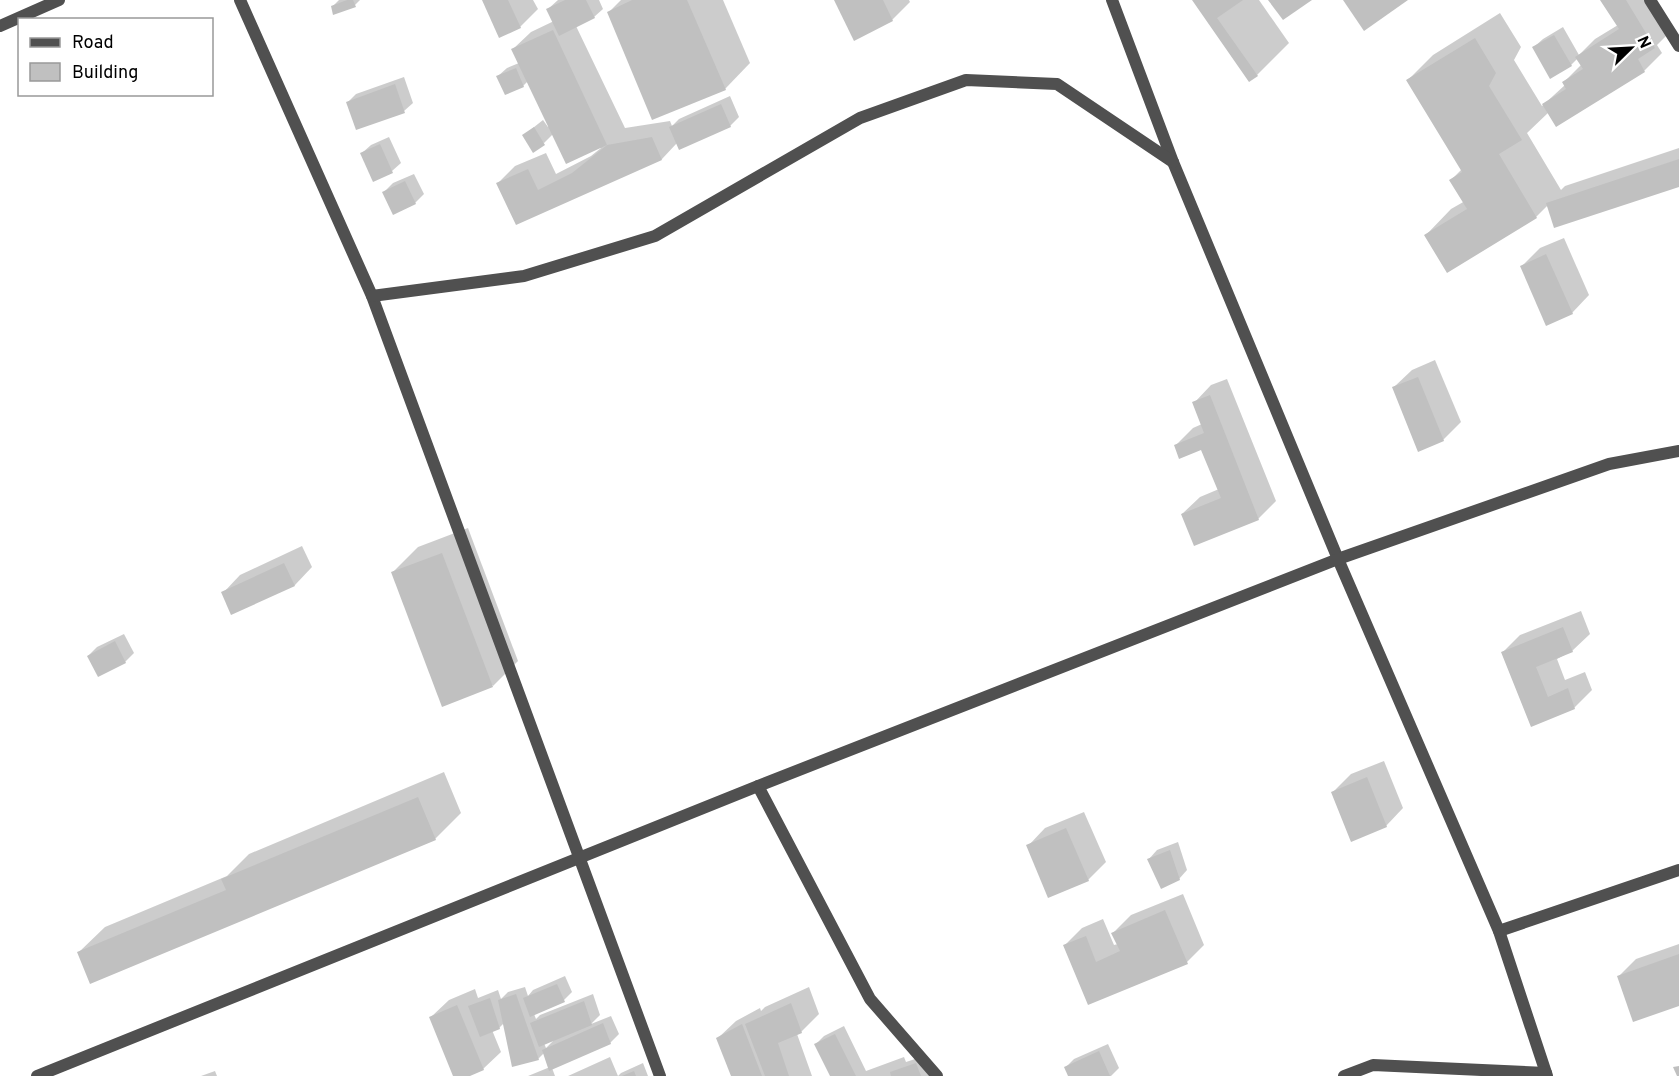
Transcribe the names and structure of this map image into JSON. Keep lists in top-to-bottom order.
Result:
{
  "legend": ["Road", "Building"],
  "north": "top right"
}
